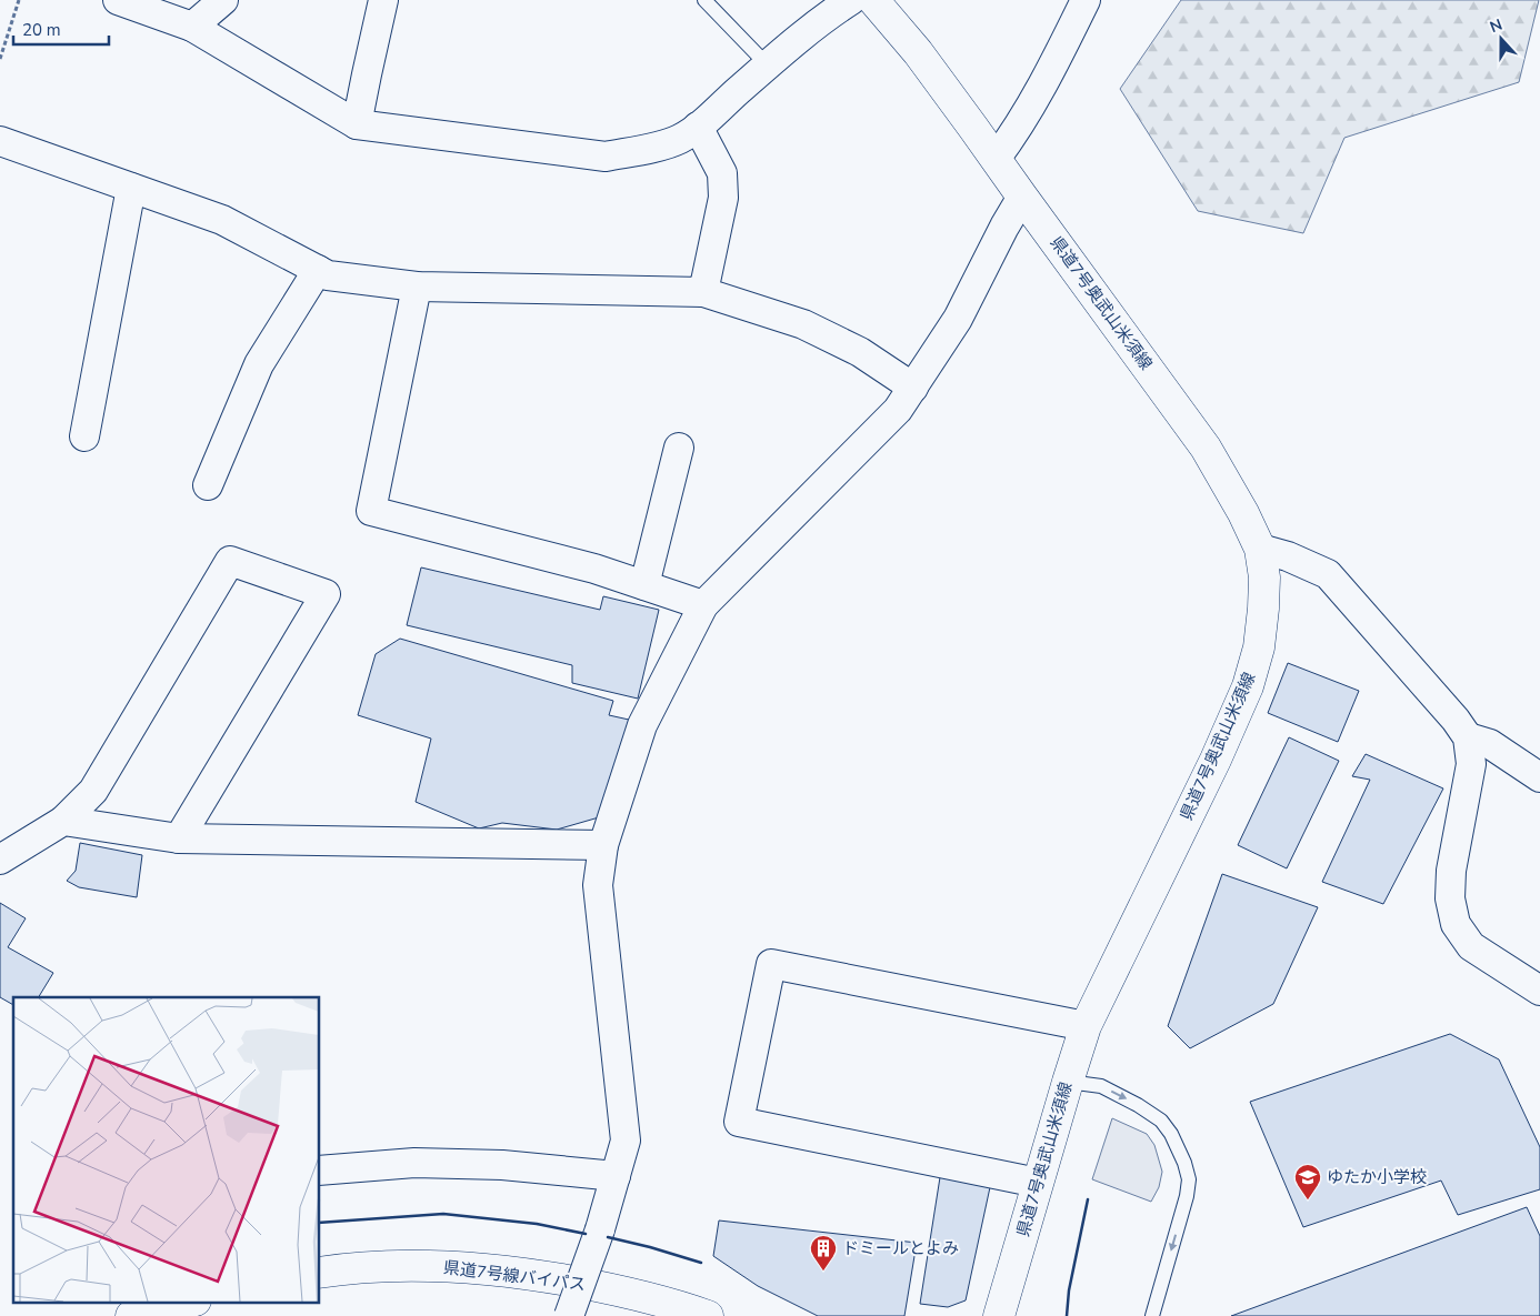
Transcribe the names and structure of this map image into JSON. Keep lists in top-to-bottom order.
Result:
{
  "streets": {
    "main road": ["県道7号奥武山米須線", "県道7号線バイパス"]
  },
  "places": {
    "school or university": ["ゆたか小学校"],
    "building": ["ドミールとよみ"]
  },
  "scale_bar": "20 m",
  "north": "top"
}
